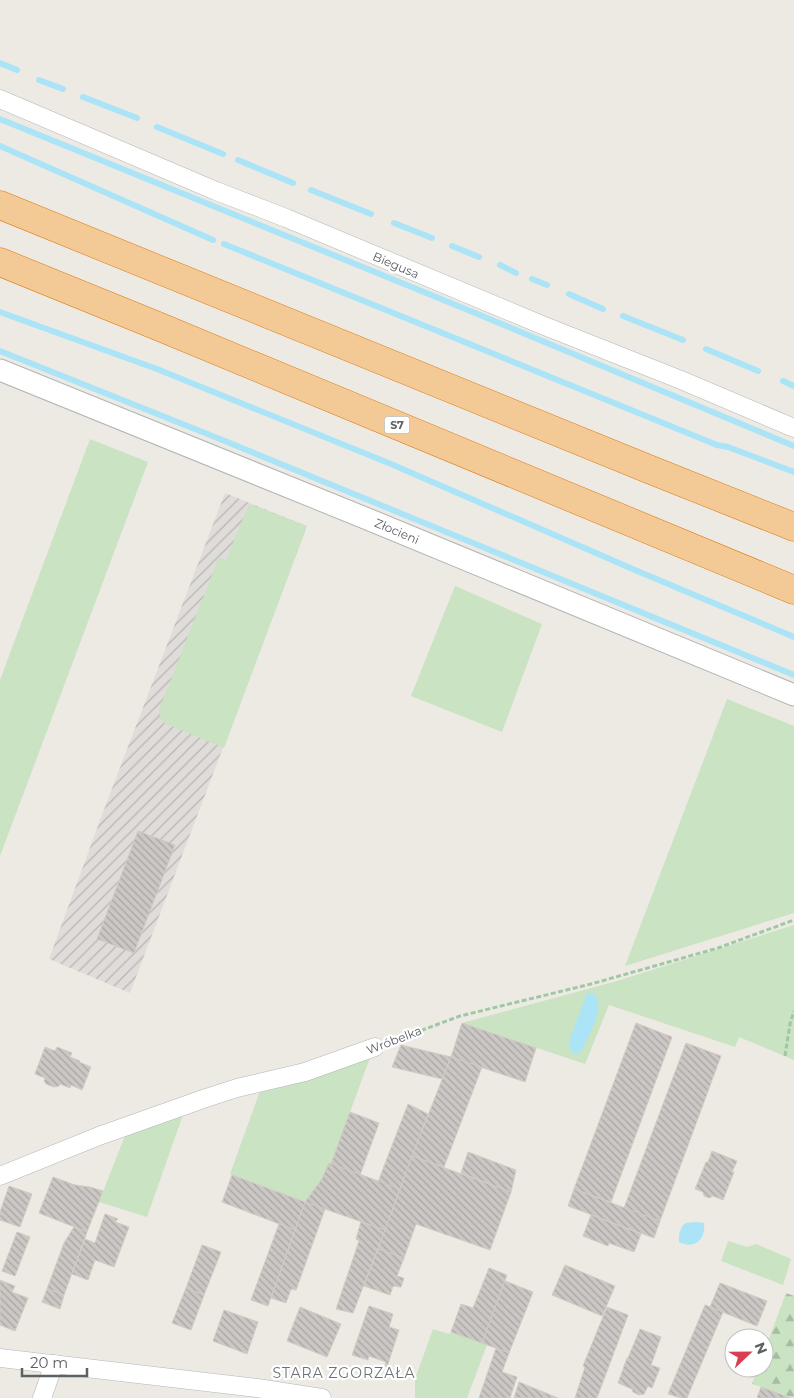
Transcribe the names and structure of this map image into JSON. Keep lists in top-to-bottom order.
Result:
{
  "streets": {
    "highway": ["S7"],
    "street": ["Biegusa", "Złocieni", "Wróbelka"]
  },
  "districts": ["STARA ZGORZAŁA"],
  "scale_bar": "20 m",
  "north": "right"
}
